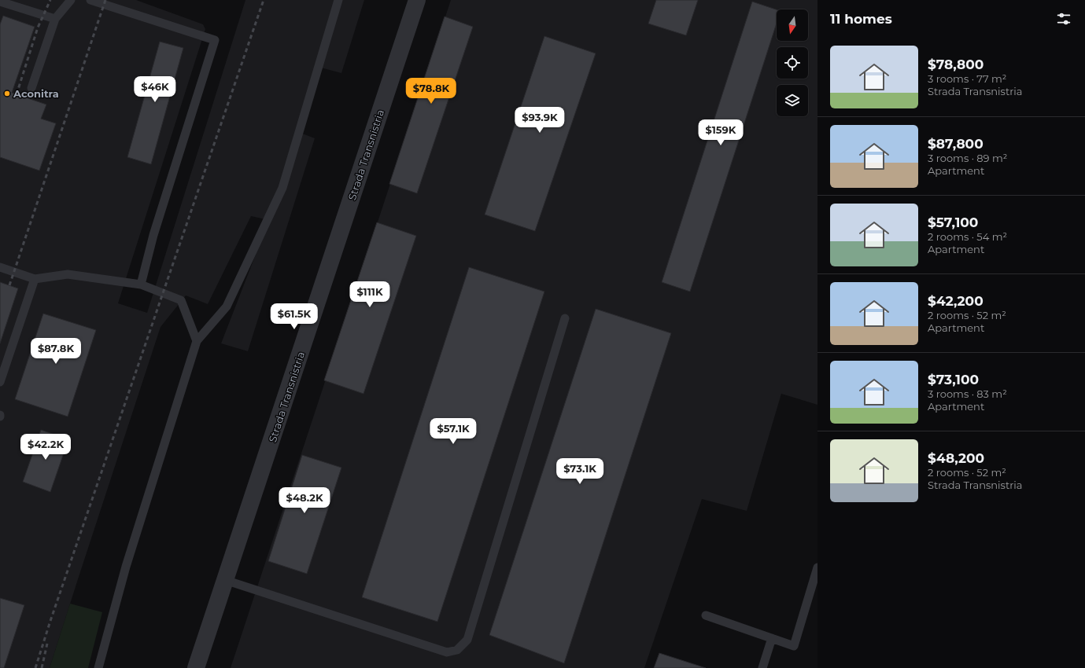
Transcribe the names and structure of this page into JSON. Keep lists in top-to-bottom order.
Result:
{
  "streets": {
    "street": ["Strada Transnistria"]
  },
  "places": ["Aconitra"],
  "north": "bottom",
  "page": {
    "heading": "11 homes",
    "list": [
      {
        "name": "$78,800",
        "note": "3 rooms · 77 m² · Strada Transnistria"
      },
      {
        "name": "$87,800",
        "note": "3 rooms · 89 m² · Apartment"
      },
      {
        "name": "$57,100",
        "note": "2 rooms · 54 m² · Apartment"
      },
      {
        "name": "$42,200",
        "note": "2 rooms · 52 m² · Apartment"
      },
      {
        "name": "$73,100",
        "note": "3 rooms · 83 m² · Apartment"
      },
      {
        "name": "$48,200",
        "note": "2 rooms · 52 m² · Strada Transnistria"
      }
    ],
    "price": [
      "$46K",
      "$78.8K",
      "$93.9K",
      "$159K",
      "$111K",
      "$61.5K",
      "$87.8K",
      "$57.1K",
      "$42.2K",
      "$73.1K",
      "$48.2K"
    ]
  }
}
